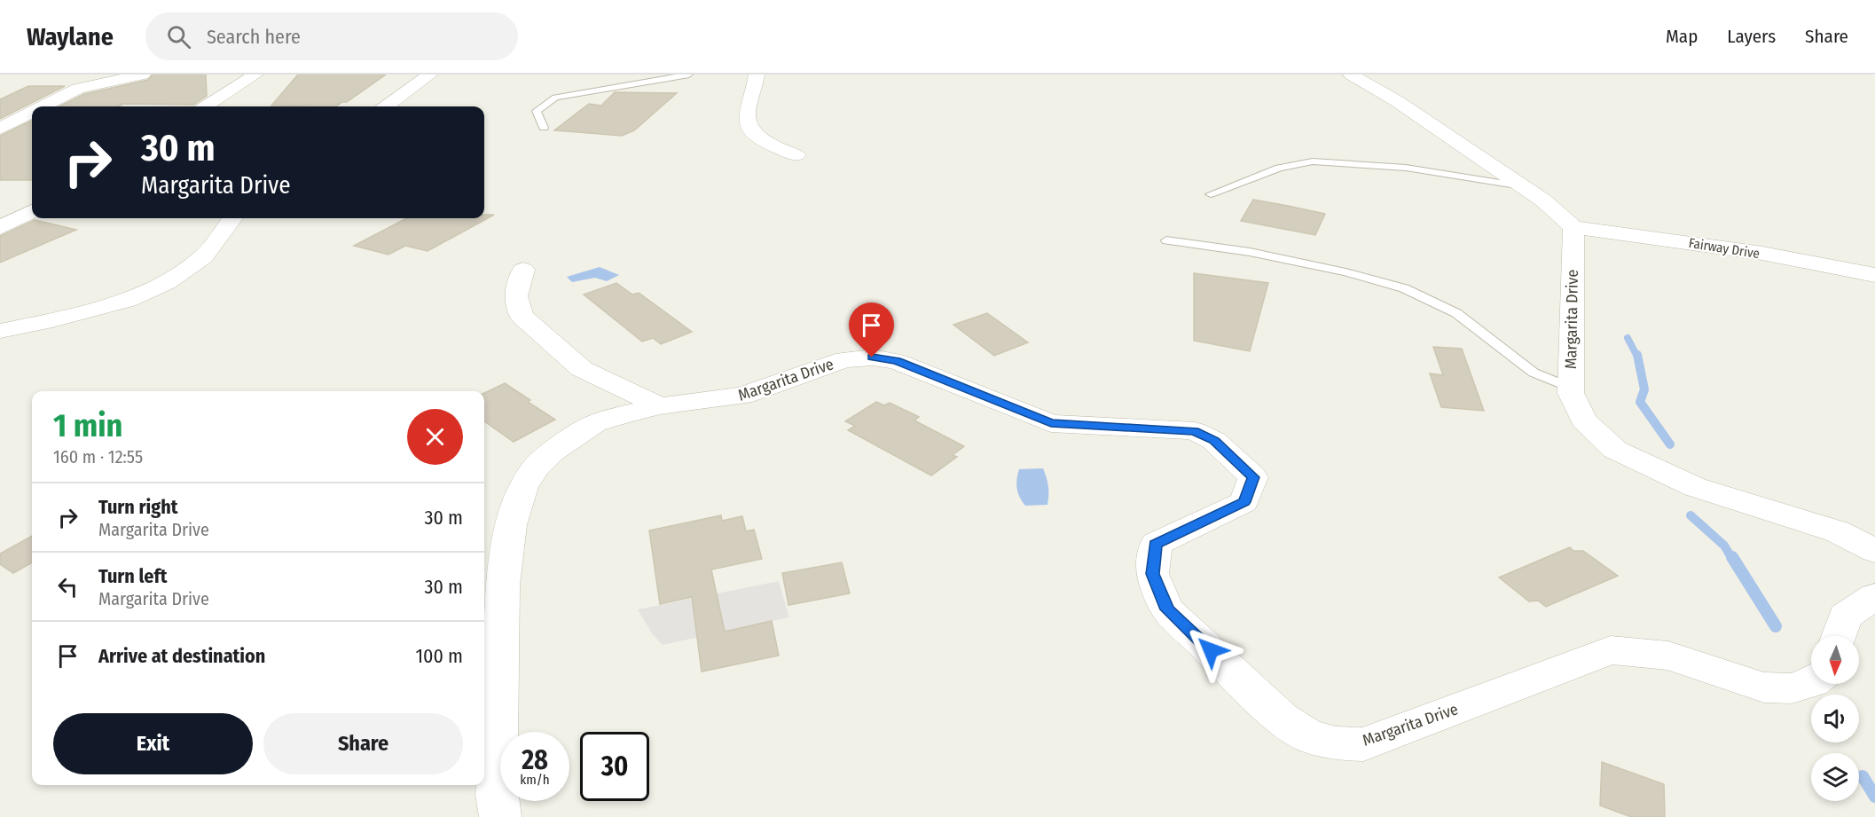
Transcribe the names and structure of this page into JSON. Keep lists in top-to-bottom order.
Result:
{
  "streets": {
    "street": ["Fairway Drive", "Margarita Drive"]
  },
  "crossings": [
    ["Fairway Drive", "Margarita Drive"]
  ],
  "north": "bottom",
  "page": {
    "header": "Waylane",
    "search": "Search here",
    "nav": ["Map", "Layers", "Share"],
    "turn": ["30 m", "Margarita Drive"],
    "heading": ["1 min", "160 m · 12:55"],
    "list": [
      {
        "name": "Turn right",
        "note": "Margarita Drive",
        "value": "30 m"
      },
      {
        "name": "Turn left",
        "note": "Margarita Drive",
        "value": "30 m"
      },
      {
        "name": "Arrive at destination",
        "value": "100 m"
      }
    ],
    "buttons": ["Exit", "Share"],
    "speed": "28 km/h",
    "limit": "30"
  }
}
